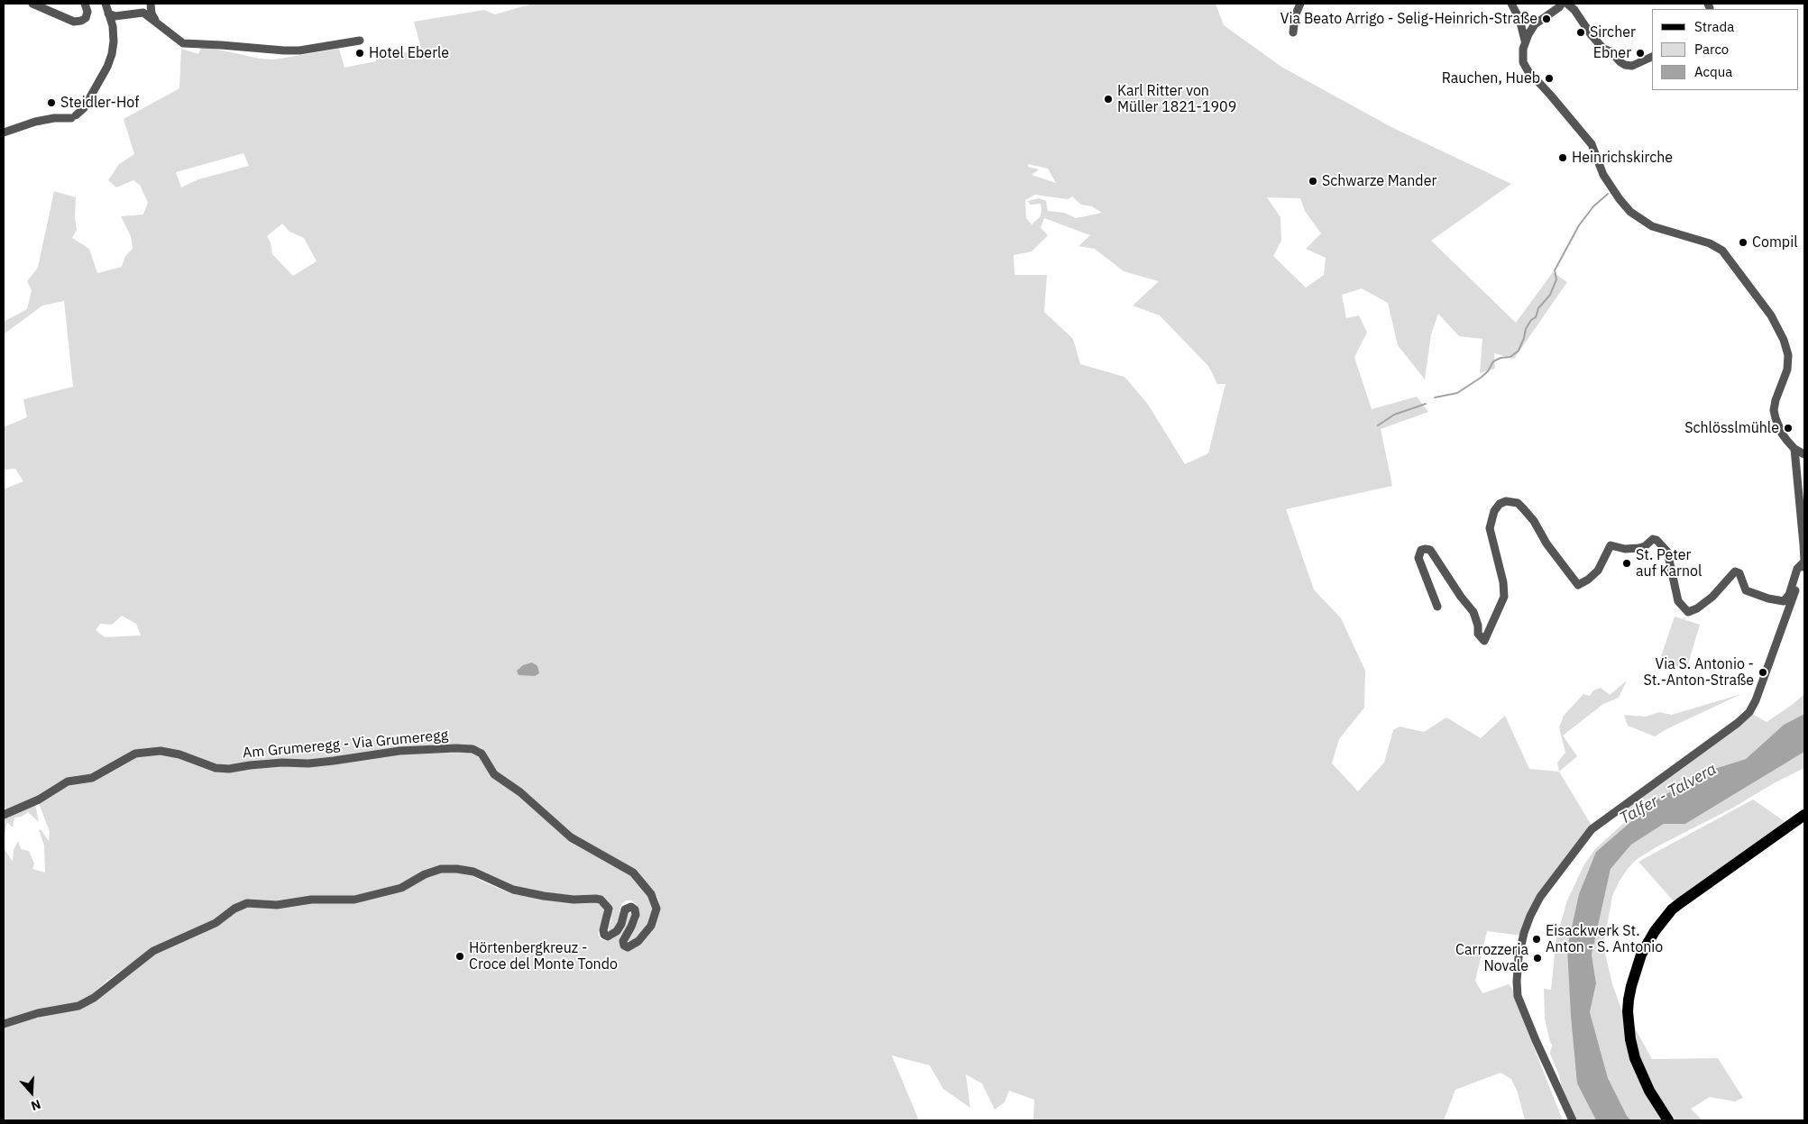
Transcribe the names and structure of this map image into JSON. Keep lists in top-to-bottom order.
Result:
{
  "streets": {
    "street": ["Am Grumeregg - Via Grumeregg"]
  },
  "water": ["Talfer - Talvera"],
  "places": [
    "Via Beato Arrigo - Selig-Heinrich-Straße",
    "Sircher",
    "Hotel Eberle",
    "Ebner",
    "Rauchen, Hueb",
    "Karl Ritter von Müller 1821-1909",
    "Steidler-Hof",
    "Heinrichskirche",
    "Schwarze Mander",
    "Compil",
    "Schlösslmühle",
    "St. Peter auf Karnol",
    "Via S. Antonio - St.-Anton-Straße",
    "Eisackwerk St. Anton - S. Antonio",
    "Hörtenbergkreuz - Croce del Monte Tondo",
    "Carrozzeria Novale"
  ],
  "legend": ["Strada", "Parco", "Acqua"],
  "north": "bottom"
}
